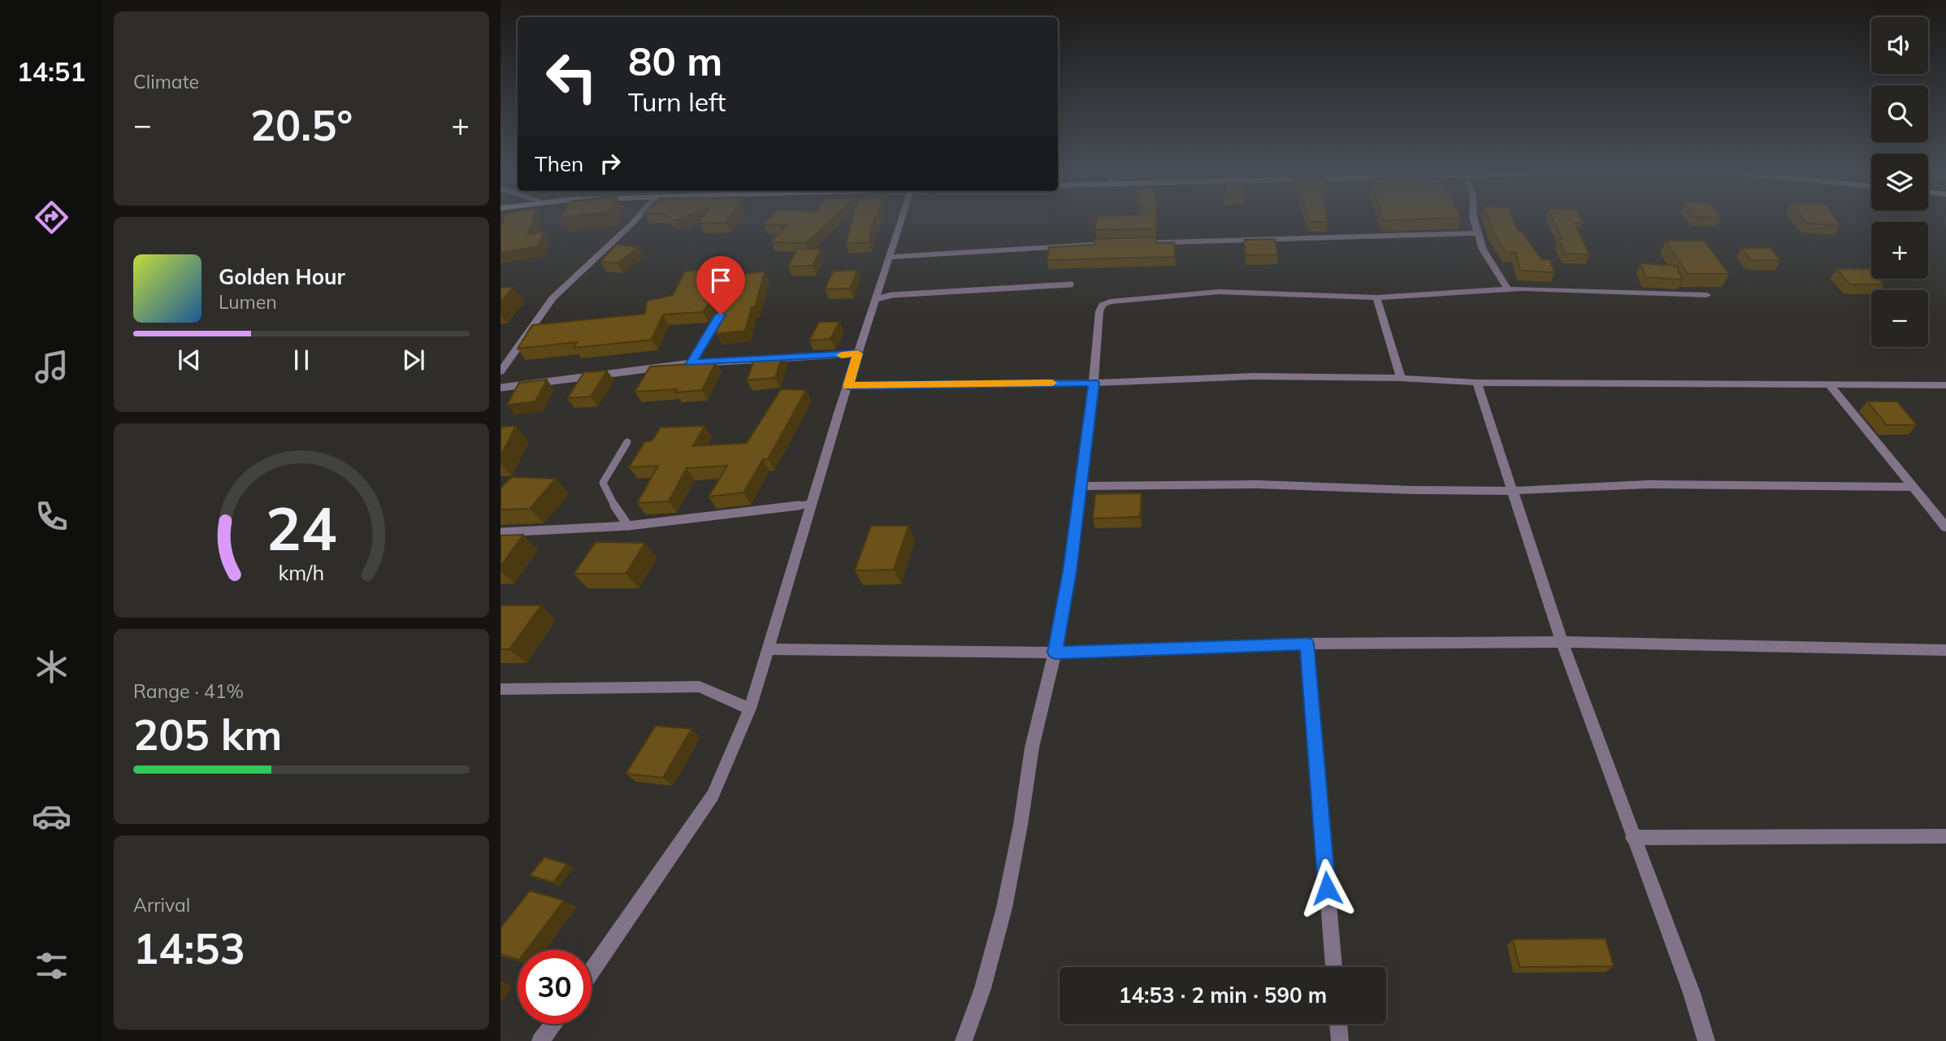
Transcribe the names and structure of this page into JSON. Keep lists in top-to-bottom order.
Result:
{
  "page": {
    "tabs": "14:51",
    "tile": [
      "Climate",
      ["Range · 41%", "205 km"],
      ["Arrival", "14:53"]
    ],
    "map_buttons": ["+", "−"],
    "turn": ["80 m", "Turn left"],
    "heat": ["−", "20.5°", "+"],
    "then": "Then",
    "song": ["Golden Hour", "Lumen"],
    "limit": "30",
    "trip": "14:53 · 2 min · 590 m",
    "gauge": ["24", "km/h"]
  }
}
